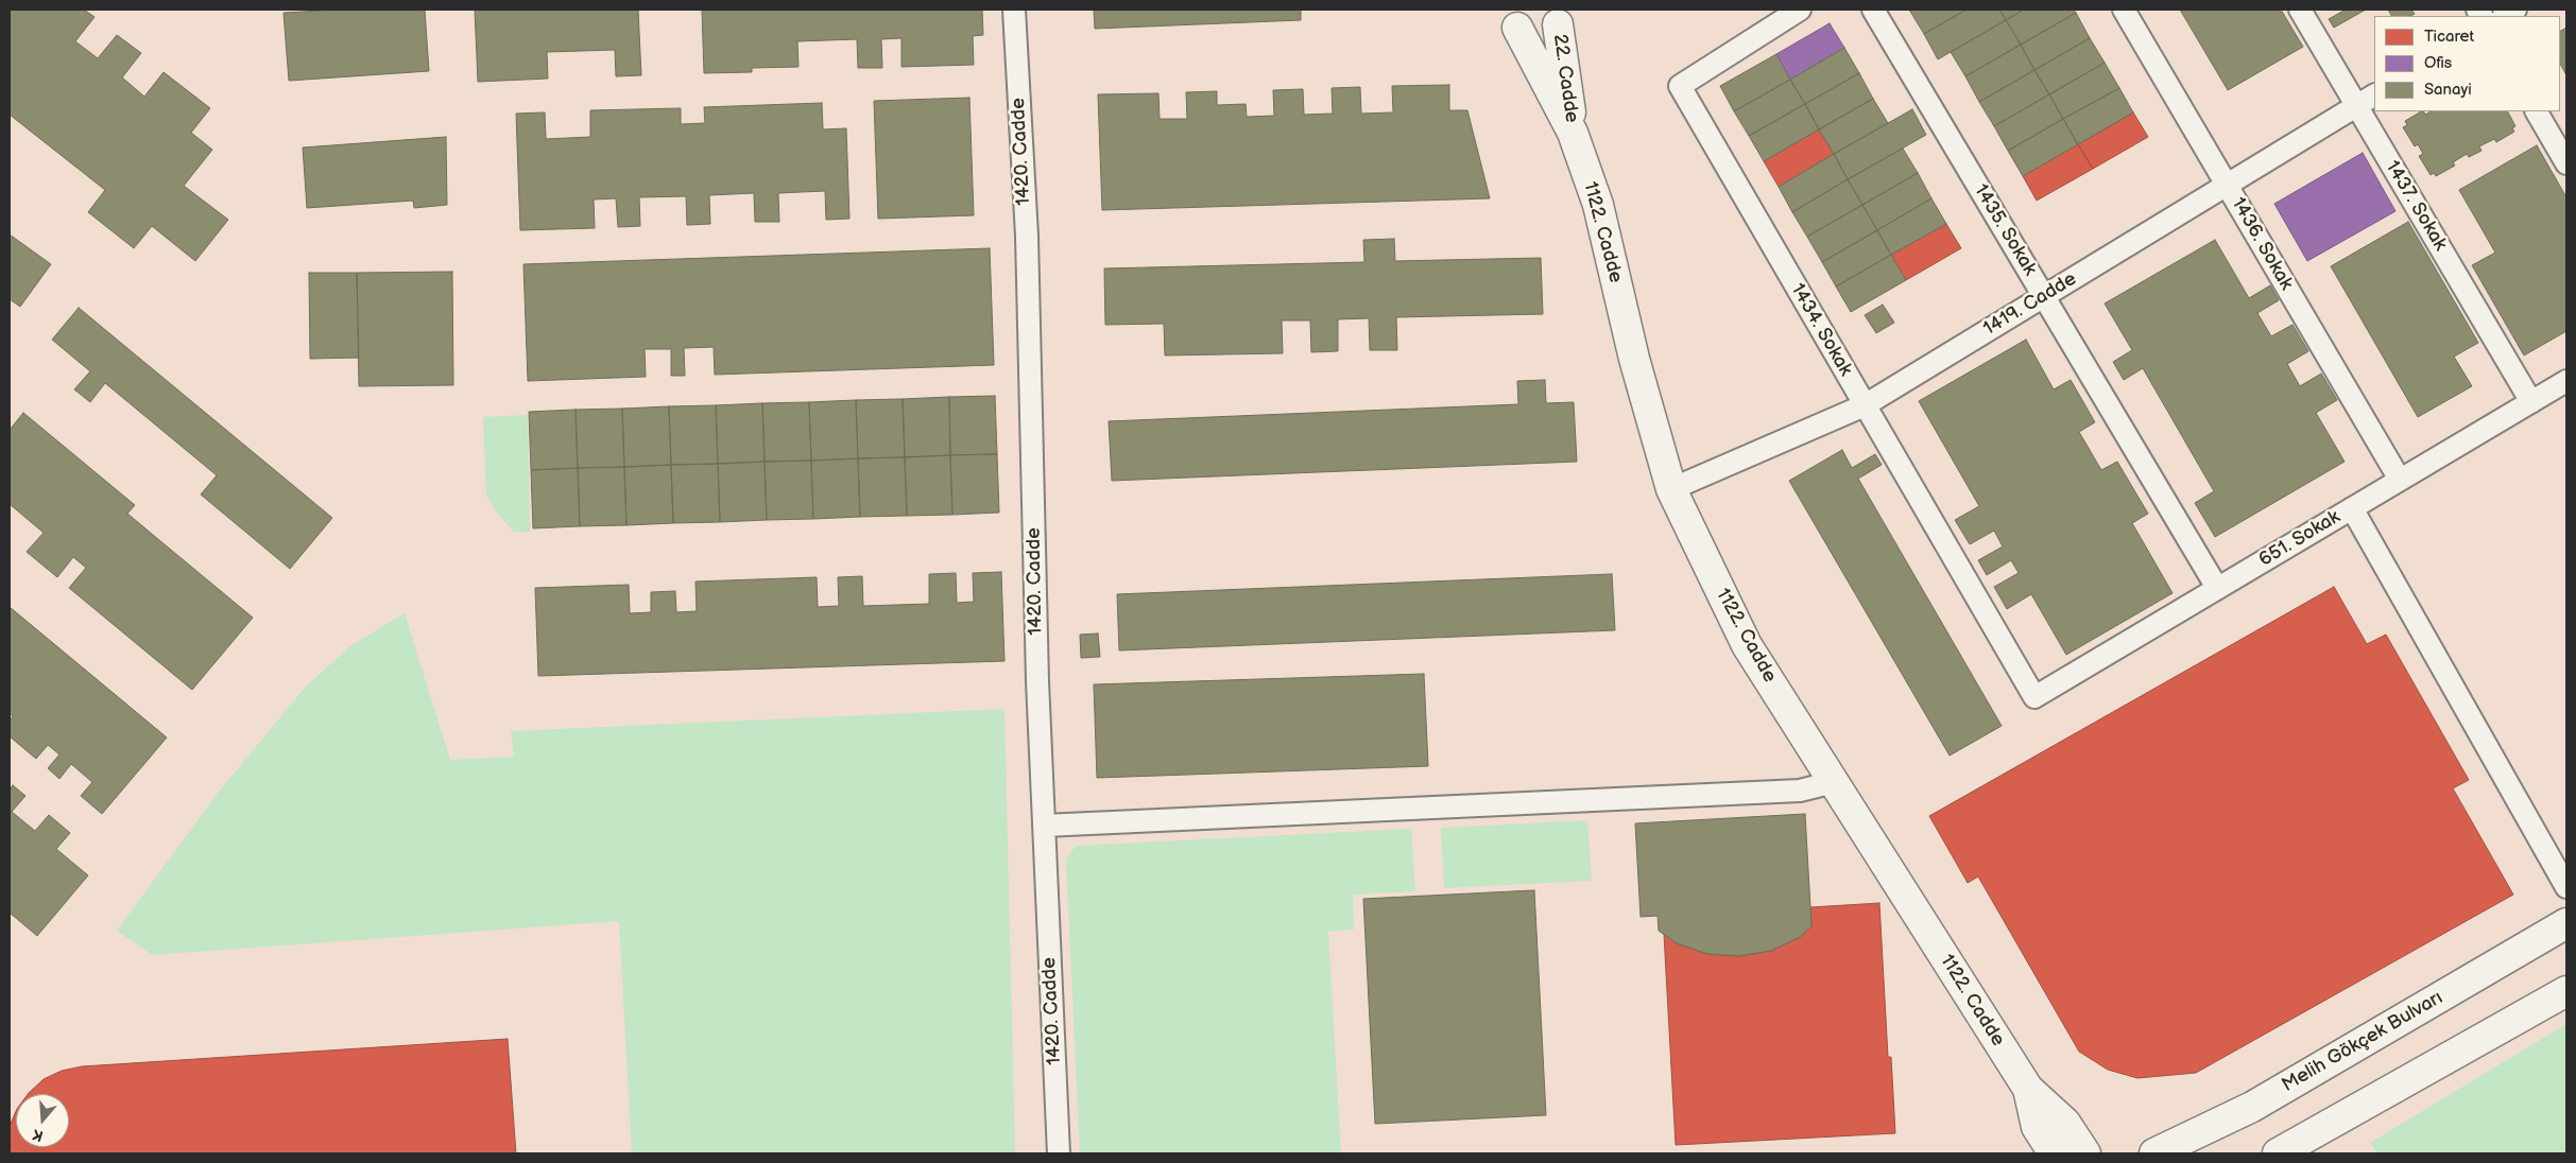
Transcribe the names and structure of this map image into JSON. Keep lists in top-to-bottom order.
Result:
{
  "streets": {
    "main road": ["22. Cadde", "1122. Cadde", "Melih Gökçek Bulvarı"],
    "street": [
      "1420. Cadde",
      "1437. Sokak",
      "1435. Sokak",
      "1436. Sokak",
      "1419. Cadde",
      "1434. Sokak",
      "651. Sokak"
    ]
  },
  "crossings": [
    ["22. Cadde", "1122. Cadde"],
    ["1437. Sokak", "1419. Cadde"],
    ["1437. Sokak", "651. Sokak"],
    ["1435. Sokak", "1419. Cadde"],
    ["1435. Sokak", "651. Sokak"],
    ["1122. Cadde", "1419. Cadde"],
    ["1436. Sokak", "1419. Cadde"],
    ["1436. Sokak", "651. Sokak"],
    ["1419. Cadde", "1434. Sokak"],
    ["1434. Sokak", "651. Sokak"]
  ],
  "legend": ["Ticaret", "Ofis", "Sanayi"],
  "north": "bottom"
}
